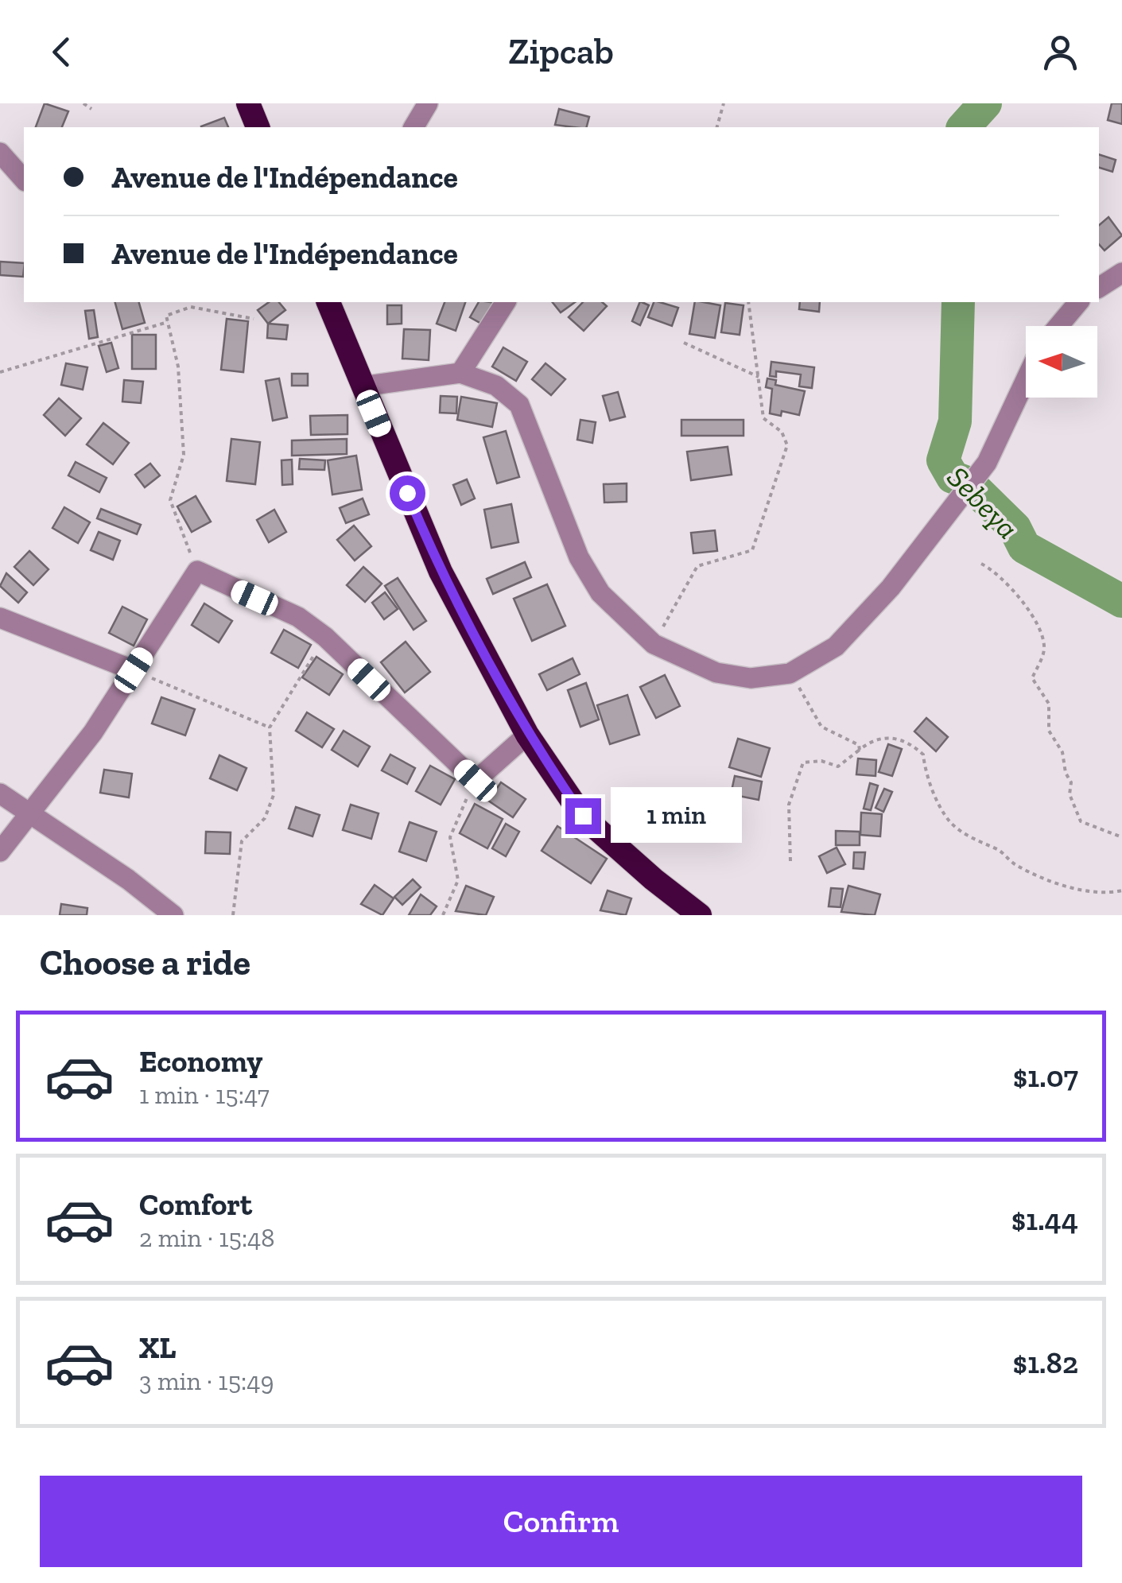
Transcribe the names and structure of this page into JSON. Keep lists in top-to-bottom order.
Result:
{
  "water": ["Sebeya"],
  "north": "left",
  "page": {
    "header": "Zipcab",
    "banner": ["Avenue de l'Indépendance", "Avenue de l'Indépendance"],
    "bubble": "1 min",
    "heading": "Choose a ride",
    "list": [
      {
        "name": "Economy",
        "note": "1 min · 15:47",
        "value": "$1.07"
      },
      {
        "name": "Comfort",
        "note": "2 min · 15:48",
        "value": "$1.44"
      },
      {
        "name": "XL",
        "note": "3 min · 15:49",
        "value": "$1.82"
      }
    ],
    "buttons": "Confirm"
  }
}
